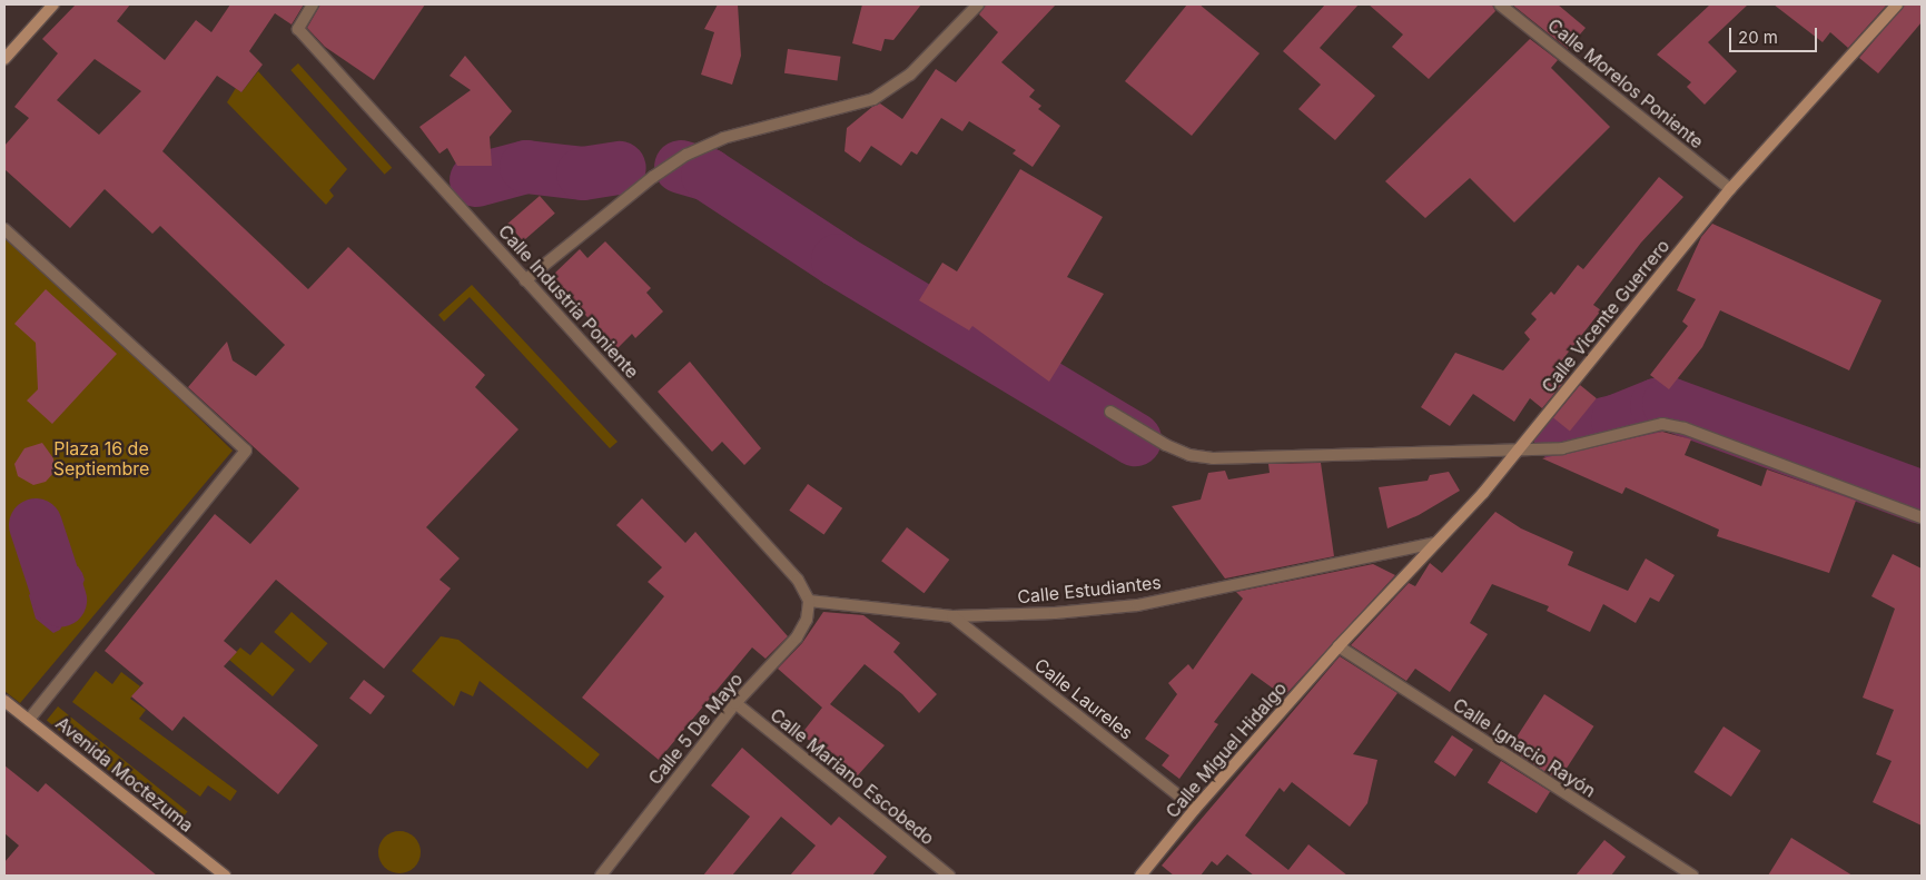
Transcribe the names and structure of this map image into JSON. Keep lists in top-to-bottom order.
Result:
{
  "streets": {
    "main road": ["Calle Vicente Guerrero", "Calle Miguel Hidalgo", "Avenida Moctezuma"],
    "street": [
      "Calle Morelos Poniente",
      "Calle Industria Poniente",
      "Calle Estudiantes",
      "Calle Laureles",
      "Calle 5 De Mayo",
      "Calle Ignacio Rayón",
      "Calle Mariano Escobedo"
    ]
  },
  "crossings": [
    ["Calle Morelos Poniente", "Calle Vicente Guerrero"],
    ["Calle Industria Poniente", "Calle Estudiantes"],
    ["Calle Industria Poniente", "Calle 5 De Mayo"],
    ["Calle Vicente Guerrero", "Calle Estudiantes"],
    ["Calle Vicente Guerrero", "Calle Ignacio Rayón"],
    ["Calle Vicente Guerrero", "Calle Miguel Hidalgo"],
    ["Calle Estudiantes", "Calle Laureles"],
    ["Calle Estudiantes", "Calle 5 De Mayo"],
    ["Calle Laureles", "Calle Miguel Hidalgo"],
    ["Calle 5 De Mayo", "Calle Mariano Escobedo"],
    ["Calle Ignacio Rayón", "Calle Miguel Hidalgo"]
  ],
  "parks": ["Plaza 16 de Septiembre"],
  "scale_bar": "20 m"
}
